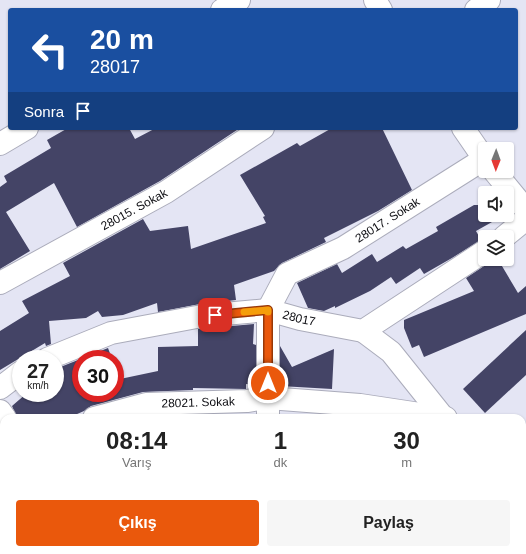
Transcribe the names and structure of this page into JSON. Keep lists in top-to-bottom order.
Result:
{
  "streets": {
    "street": [
      "28015. Sokak",
      "28017. Sokak",
      "28017",
      "28021. Sokak"
    ]
  },
  "crossings": [
    ["28017. Sokak", "28017"]
  ],
  "north": "bottom",
  "page": {
    "turn": ["20 m", "28017"],
    "then": "Sonra",
    "speed": "27 km/h",
    "limit": "30",
    "eta": [
      "08:14",
      "Varış",
      "1",
      "dk",
      "30",
      "m"
    ],
    "buttons": ["Çıkış", "Paylaş"]
  }
}
